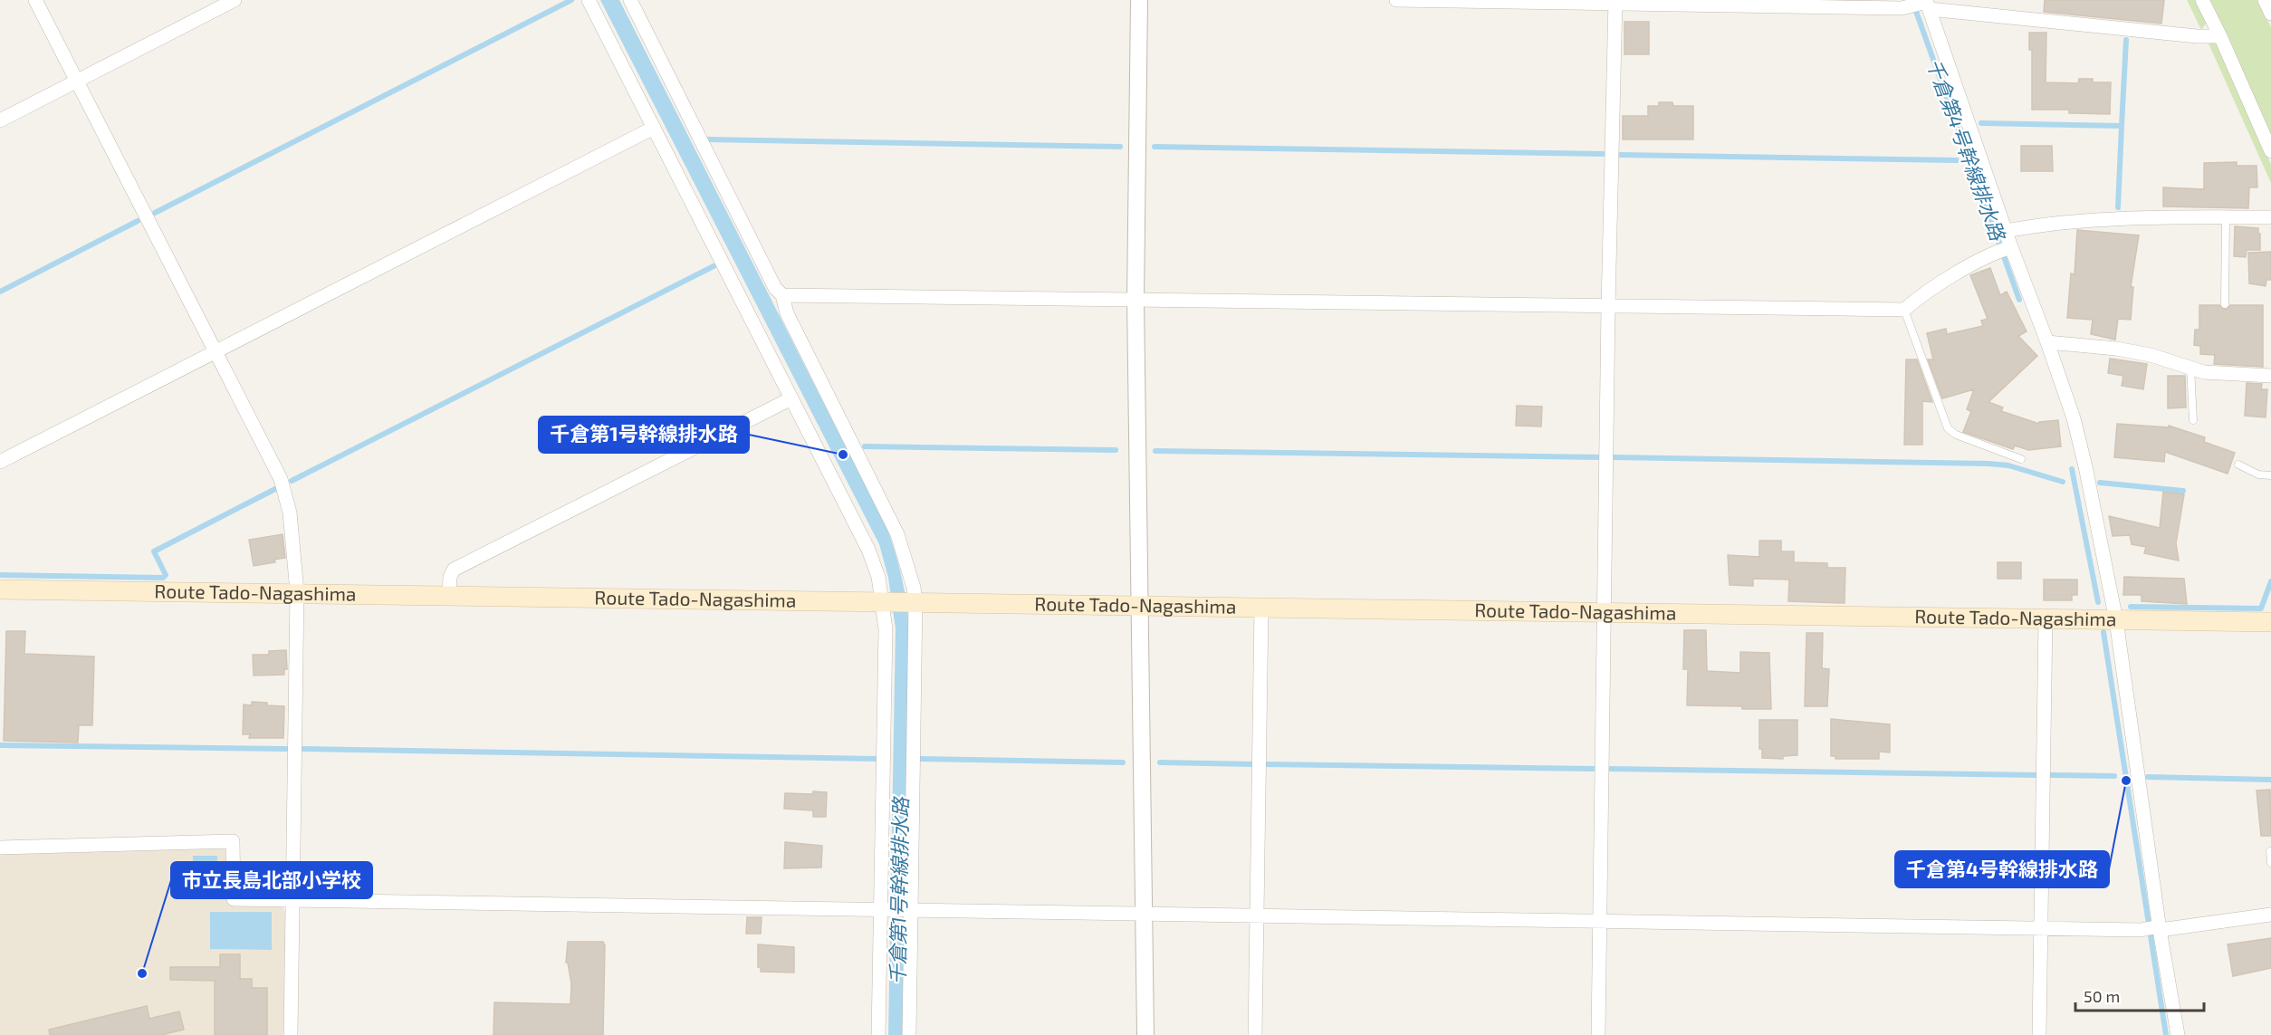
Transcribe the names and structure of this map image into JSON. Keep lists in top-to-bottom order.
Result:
{
  "streets": {
    "main road": ["Route Tado-Nagashima"]
  },
  "water": ["千倉第4号幹線排水路", "千倉第1号幹線排水路"],
  "places": ["千倉第1号幹線排水路", "千倉第4号幹線排水路", "市立長島北部小学校"],
  "scale_bar": "50 m"
}
